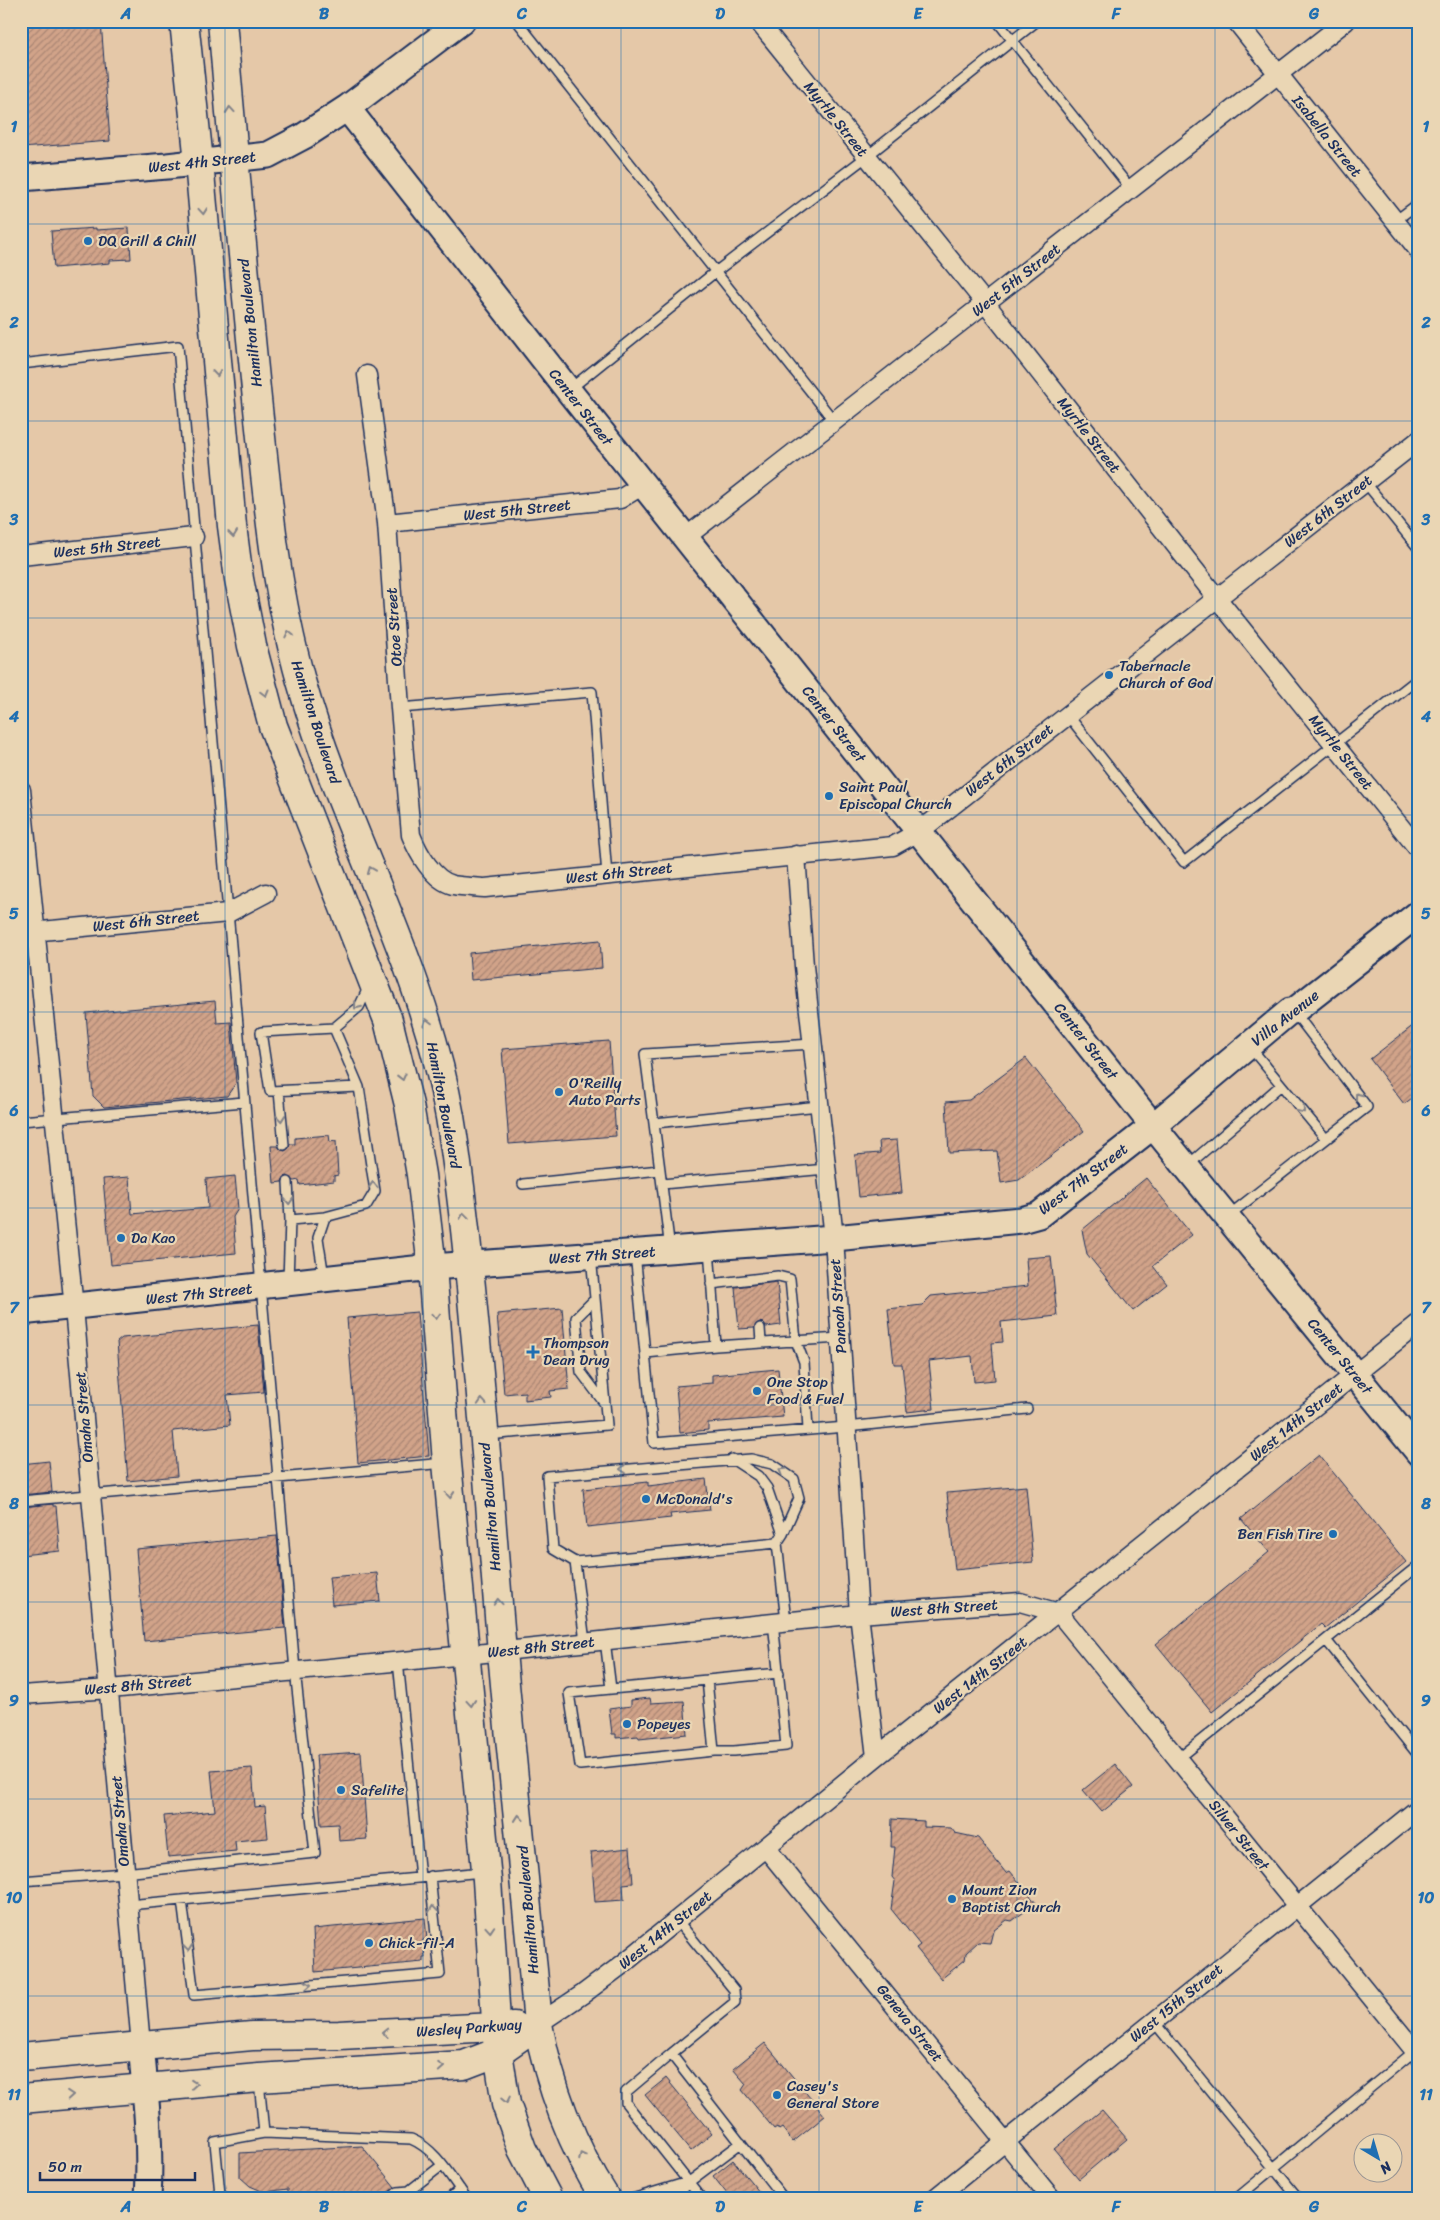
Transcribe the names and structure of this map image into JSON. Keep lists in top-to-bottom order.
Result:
{
  "streets": {
    "main road": [
      "West 4th Street",
      "Hamilton Boulevard",
      "Center Street",
      "Villa Avenue",
      "West 7th Street",
      "Wesley Parkway"
    ],
    "street": [
      "Myrtle Street",
      "Isabella Street",
      "West 5th Street",
      "West 6th Street",
      "Otoe Street",
      "Panoah Street",
      "Omaha Street",
      "West 14th Street",
      "West 8th Street",
      "Silver Street",
      "West 15th Street",
      "Geneva Street"
    ]
  },
  "crossings": [
    ["Myrtle Street", "West 5th Street"],
    ["Myrtle Street", "West 6th Street"],
    ["Isabella Street", "West 5th Street"],
    ["West 4th Street", "Hamilton Boulevard"],
    ["West 4th Street", "Center Street"],
    ["West 5th Street", "Center Street"],
    ["West 5th Street", "Otoe Street"],
    ["Hamilton Boulevard", "West 7th Street"],
    ["Hamilton Boulevard", "West 14th Street"],
    ["Hamilton Boulevard", "West 8th Street"],
    ["Hamilton Boulevard", "Wesley Parkway"],
    ["Center Street", "West 6th Street"],
    ["Center Street", "Villa Avenue"],
    ["Center Street", "West 7th Street"],
    ["Center Street", "West 14th Street"],
    ["West 6th Street", "Otoe Street"],
    ["West 6th Street", "Panoah Street"],
    ["West 6th Street", "Omaha Street"],
    ["Villa Avenue", "West 7th Street"],
    ["West 7th Street", "Panoah Street"],
    ["West 7th Street", "Omaha Street"],
    ["Panoah Street", "West 14th Street"],
    ["Panoah Street", "West 8th Street"],
    ["Omaha Street", "West 8th Street"],
    ["Omaha Street", "Wesley Parkway"],
    ["West 14th Street", "West 8th Street"],
    ["West 14th Street", "Silver Street"],
    ["West 14th Street", "Geneva Street"],
    ["West 14th Street", "Wesley Parkway"],
    ["West 8th Street", "Silver Street"],
    ["Silver Street", "West 15th Street"],
    ["West 15th Street", "Geneva Street"]
  ],
  "places": {
    "other": [
      "DQ Grill & Chill",
      "Tabernacle Church of God",
      "Saint Paul Episcopal Church",
      "O'Reilly Auto Parts",
      "Da Kao",
      "One Stop Food & Fuel",
      "McDonald's",
      "Ben Fish Tire",
      "Popeyes",
      "Safelite",
      "Mount Zion Baptist Church",
      "Chick-fil-A",
      "Casey's General Store"
    ],
    "health": ["Thompson Dean Drug"]
  },
  "scale_bar": "50 m",
  "north": "bottom right",
  "grid": {
    "columns": [
      "A",
      "B",
      "C",
      "D",
      "E",
      "F",
      "G"
    ],
    "rows": [
      "1",
      "2",
      "3",
      "4",
      "5",
      "6",
      "7",
      "8",
      "9",
      "10",
      "11"
    ]
  }
}
